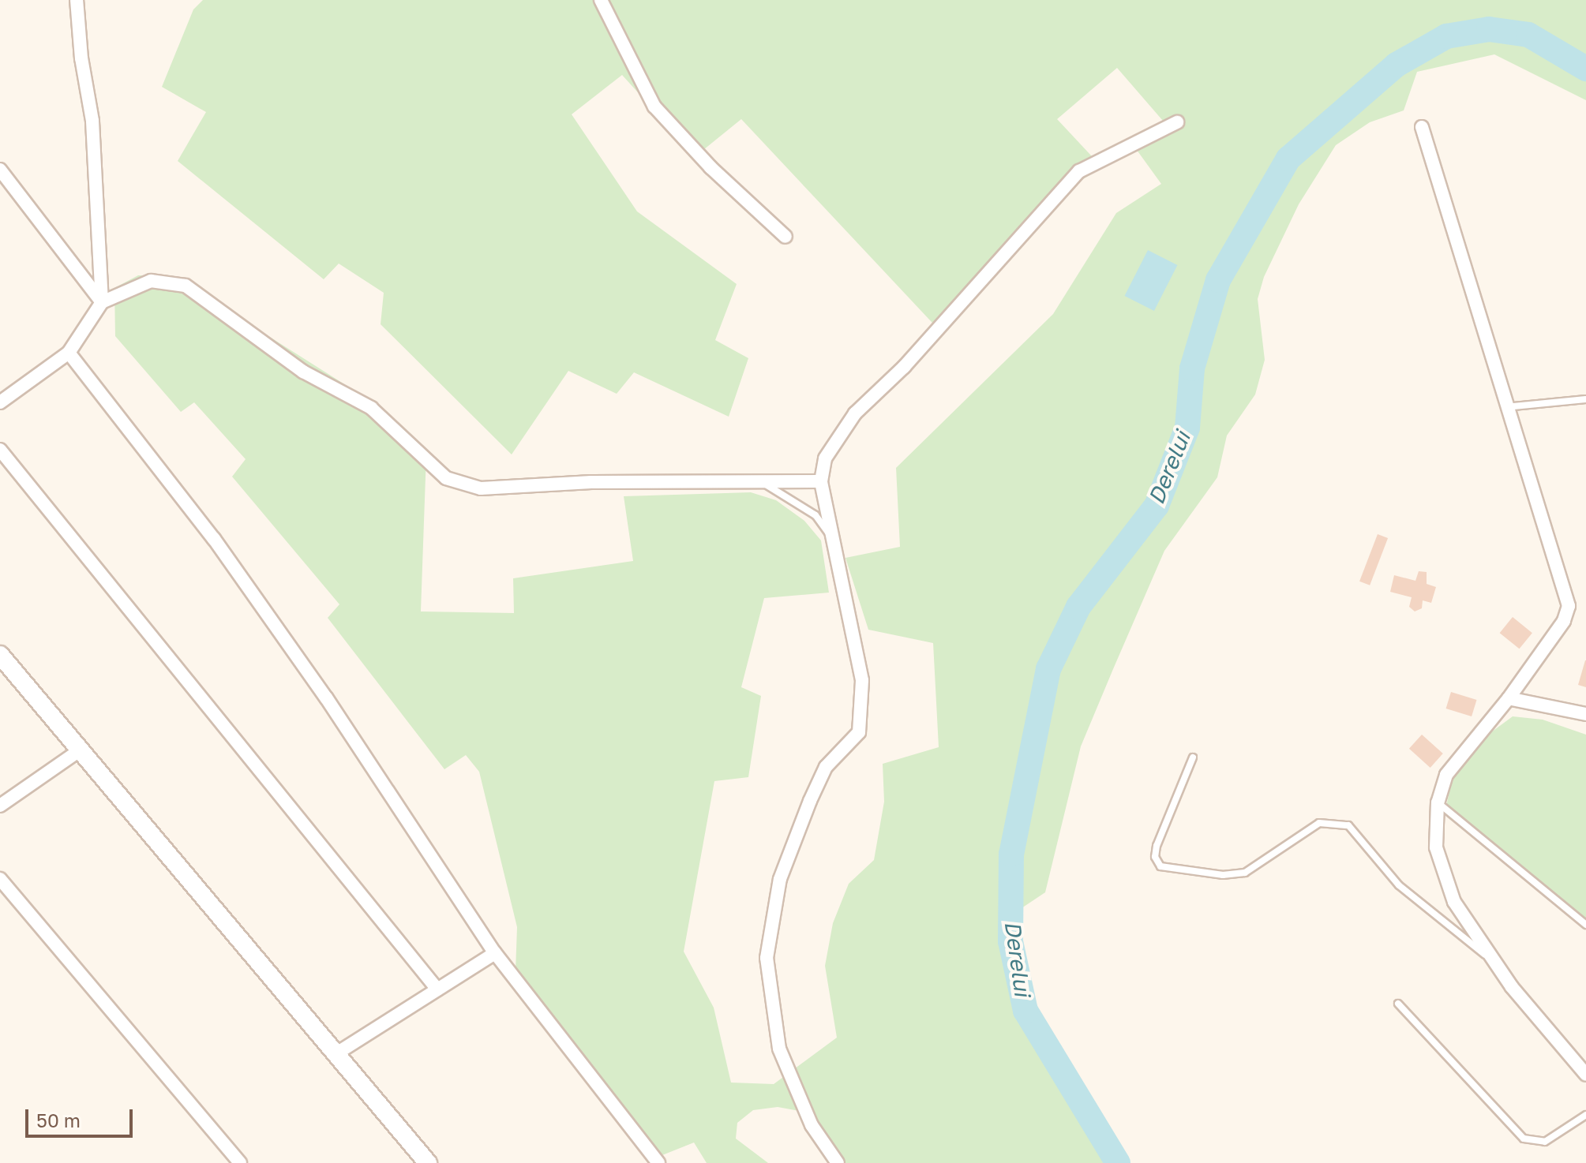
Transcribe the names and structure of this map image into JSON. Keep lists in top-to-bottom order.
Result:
{
  "water": ["Derelui"],
  "scale_bar": "50 m"
}
